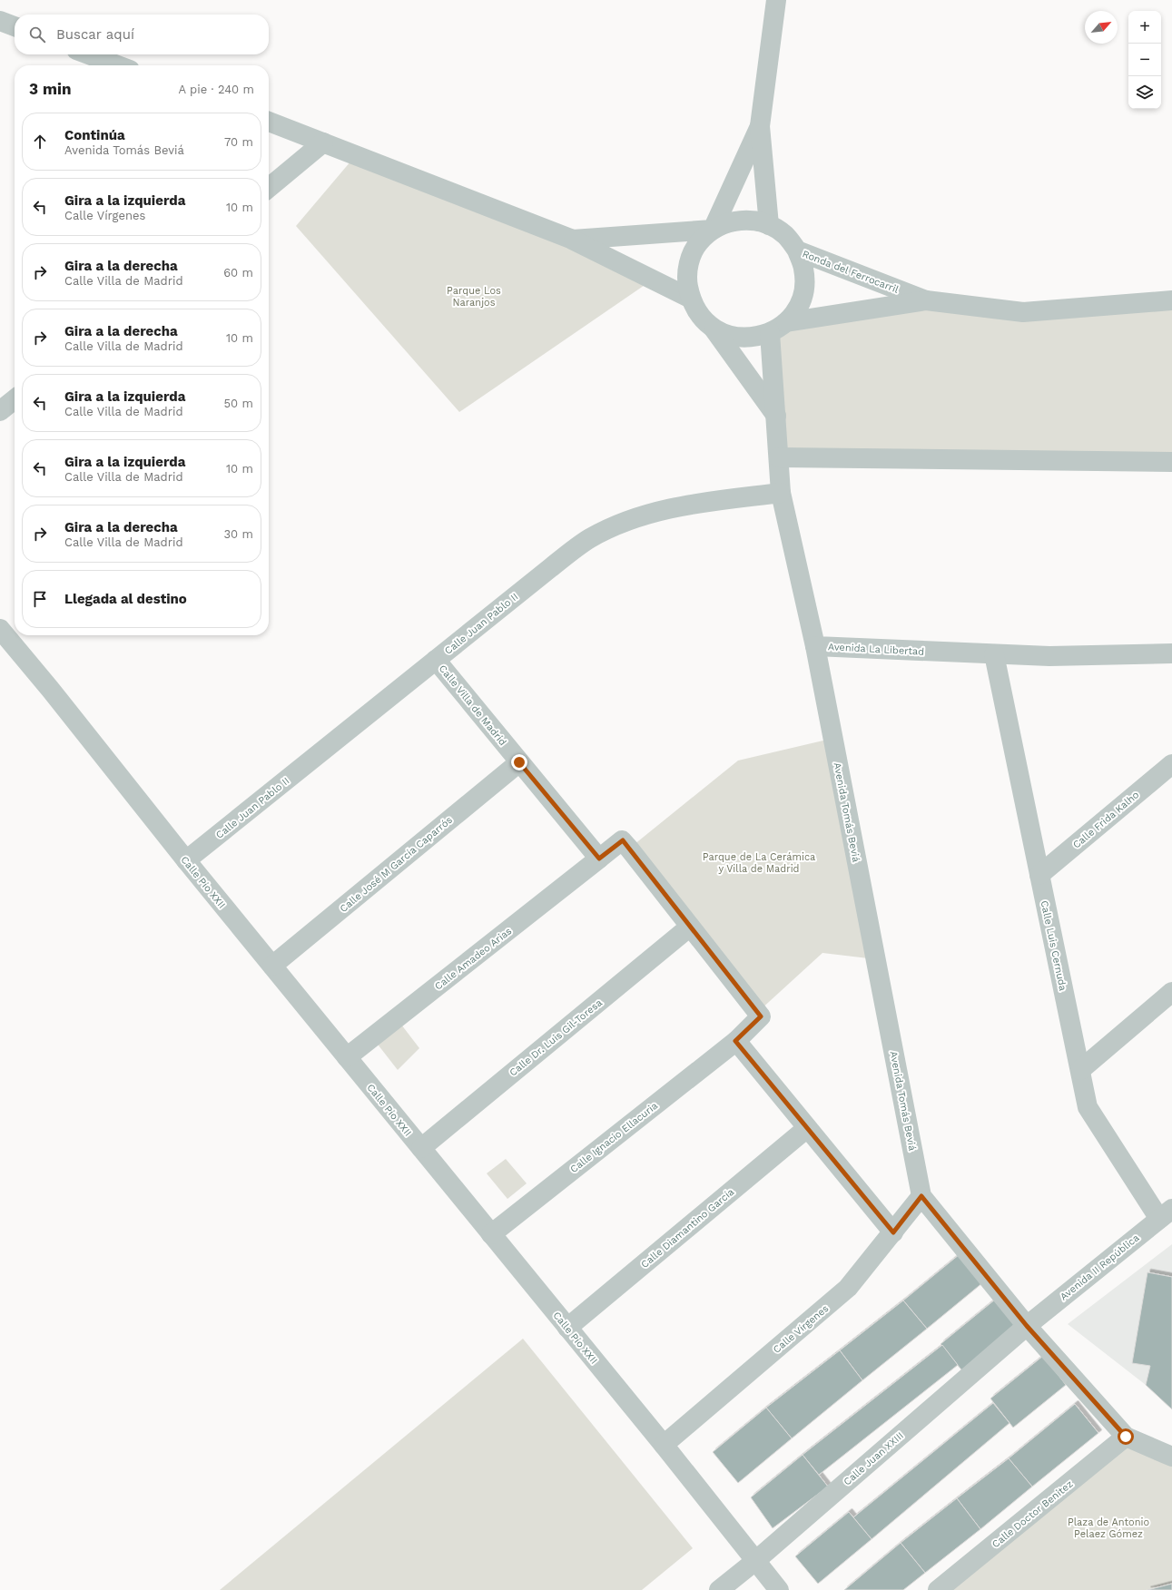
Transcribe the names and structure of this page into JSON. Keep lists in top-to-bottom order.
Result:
{
  "streets": {
    "street": [
      "Ronda del Ferrocarril",
      "Calle Juan Pablo II",
      "Avenida La Libertad",
      "Calle Villa de Madrid",
      "Avenida Tomás Beviá",
      "Calle Frida Kalho",
      "Calle José M García Caparrós",
      "Calle Pío XXII",
      "Calle Luis Cernuda",
      "Calle Amadeo Arias",
      "Calle Dr. Luis Gil-Toresa",
      "Calle Ignacio Ellacuria",
      "Calle Diamantino García",
      "Avenida II República",
      "Calle Vírgenes",
      "Calle Juan XXIII",
      "Calle Doctor Benitez"
    ]
  },
  "crossings": [
    ["Ronda del Ferrocarril", "Avenida La Libertad"],
    ["Calle Juan Pablo II", "Avenida La Libertad"],
    ["Calle Juan Pablo II", "Calle Villa de Madrid"],
    ["Calle Juan Pablo II", "Calle Pío XXII"],
    ["Avenida La Libertad", "Avenida Tomás Beviá"],
    ["Avenida La Libertad", "Calle Luis Cernuda"],
    ["Calle Villa de Madrid", "Calle José M García Caparrós"],
    ["Calle Villa de Madrid", "Calle Amadeo Arias"],
    ["Avenida Tomás Beviá", "Avenida II República"],
    ["Avenida Tomás Beviá", "Calle Vírgenes"],
    ["Avenida Tomás Beviá", "Calle Juan XXIII"],
    ["Avenida Tomás Beviá", "Calle Doctor Benitez"],
    ["Calle Frida Kalho", "Calle Luis Cernuda"],
    ["Calle José M García Caparrós", "Calle Pío XXII"],
    ["Calle Pío XXII", "Calle Amadeo Arias"],
    ["Calle Pío XXII", "Calle Dr. Luis Gil-Toresa"],
    ["Calle Pío XXII", "Calle Ignacio Ellacuria"],
    ["Calle Pío XXII", "Calle Diamantino García"],
    ["Calle Pío XXII", "Calle Vírgenes"],
    ["Calle Pío XXII", "Calle Juan XXIII"],
    ["Calle Luis Cernuda", "Avenida II República"],
    ["Avenida II República", "Calle Juan XXIII"]
  ],
  "parks": ["Parque Los Naranjos", "Parque de La Cerámica y Villa de Madrid", "Plaza de Antonio Pelaez Gómez"],
  "north": "top right",
  "page": {
    "map_buttons": ["+", "−"],
    "search": "Buscar aquí",
    "heading": ["3 min", "A pie · 240 m"],
    "list": [
      ["Continúa", "Avenida Tomás Beviá", "70 m"],
      ["Gira a la izquierda", "Calle Vírgenes", "10 m"],
      ["Gira a la derecha", "Calle Villa de Madrid", "60 m"],
      ["Gira a la derecha", "Calle Villa de Madrid", "10 m"],
      ["Gira a la izquierda", "Calle Villa de Madrid", "50 m"],
      ["Gira a la izquierda", "Calle Villa de Madrid", "10 m"],
      ["Gira a la derecha", "Calle Villa de Madrid", "30 m"],
      "Llegada al destino"
    ]
  }
}
